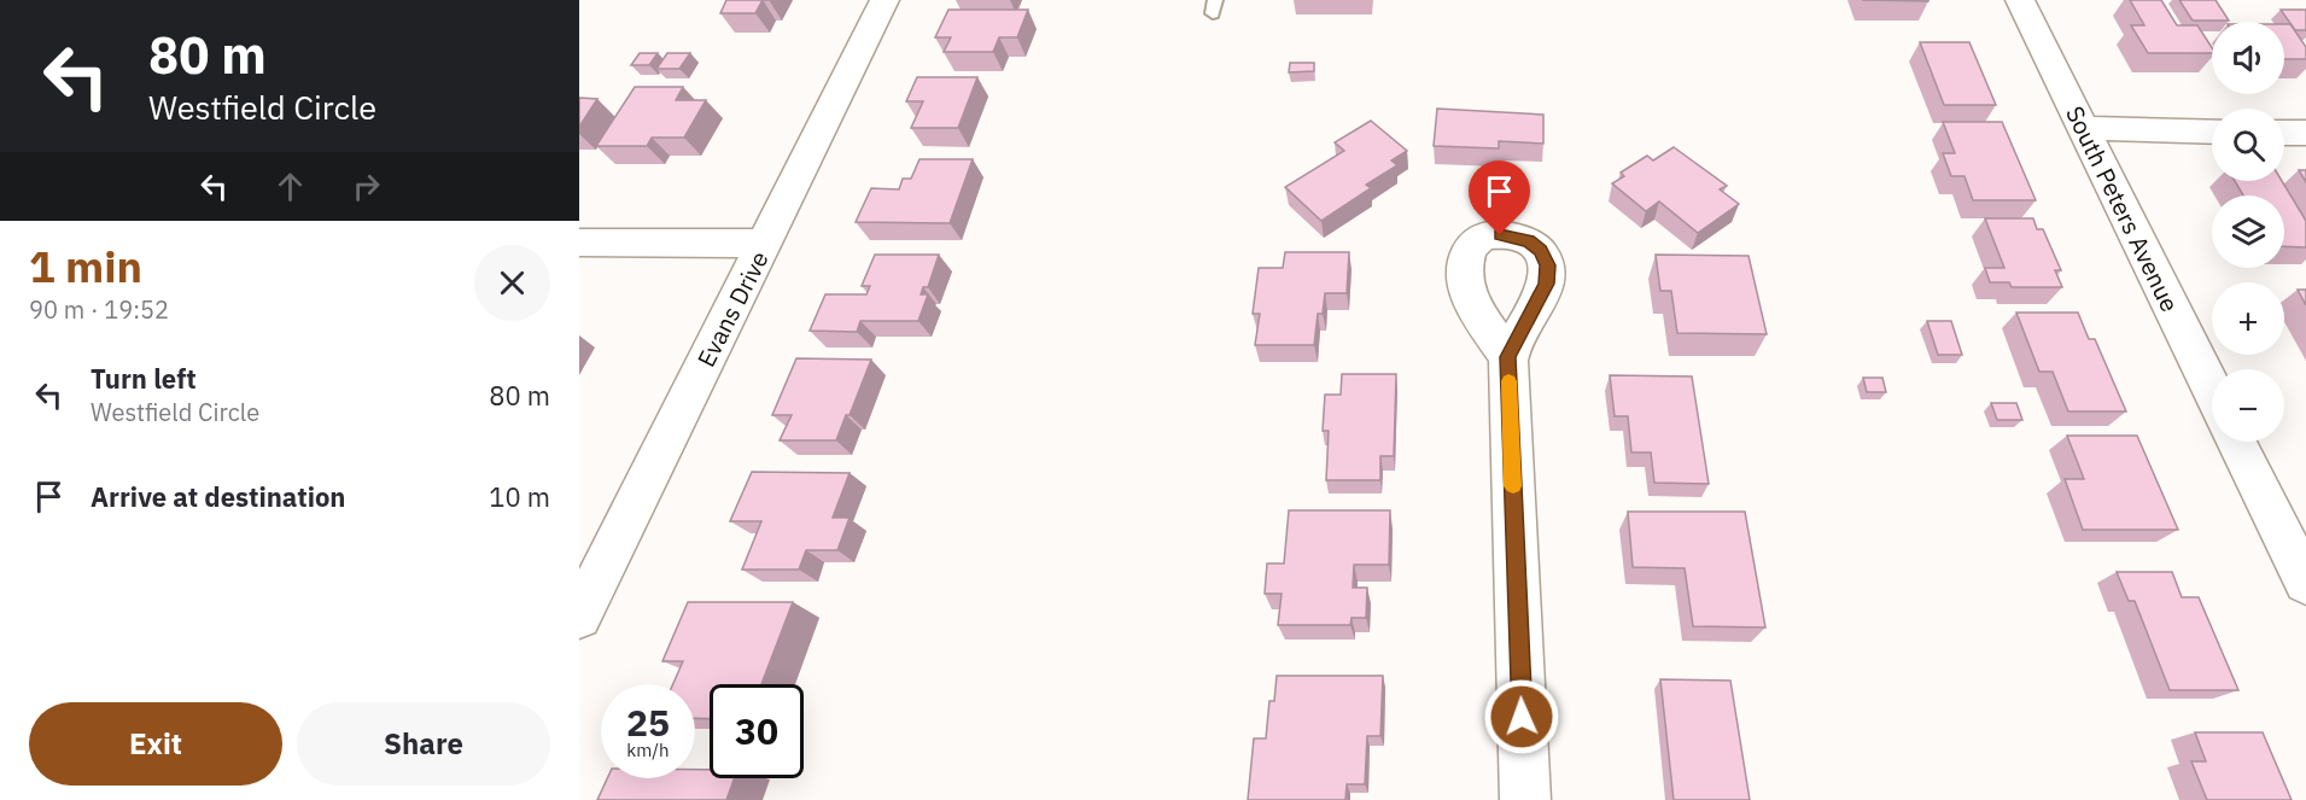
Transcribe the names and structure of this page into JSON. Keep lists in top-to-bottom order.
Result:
{
  "streets": {
    "street": ["South Peters Avenue", "Evans Drive"]
  },
  "page": {
    "turn": ["80 m", "Westfield Circle"],
    "map_buttons": ["+", "−"],
    "heading": ["1 min", "90 m · 19:52"],
    "list": [
      {
        "name": "Turn left",
        "note": "Westfield Circle",
        "value": "80 m"
      },
      {
        "name": "Arrive at destination",
        "value": "10 m"
      }
    ],
    "speed": "25 km/h",
    "limit": "30",
    "buttons": ["Exit", "Share"]
  }
}
